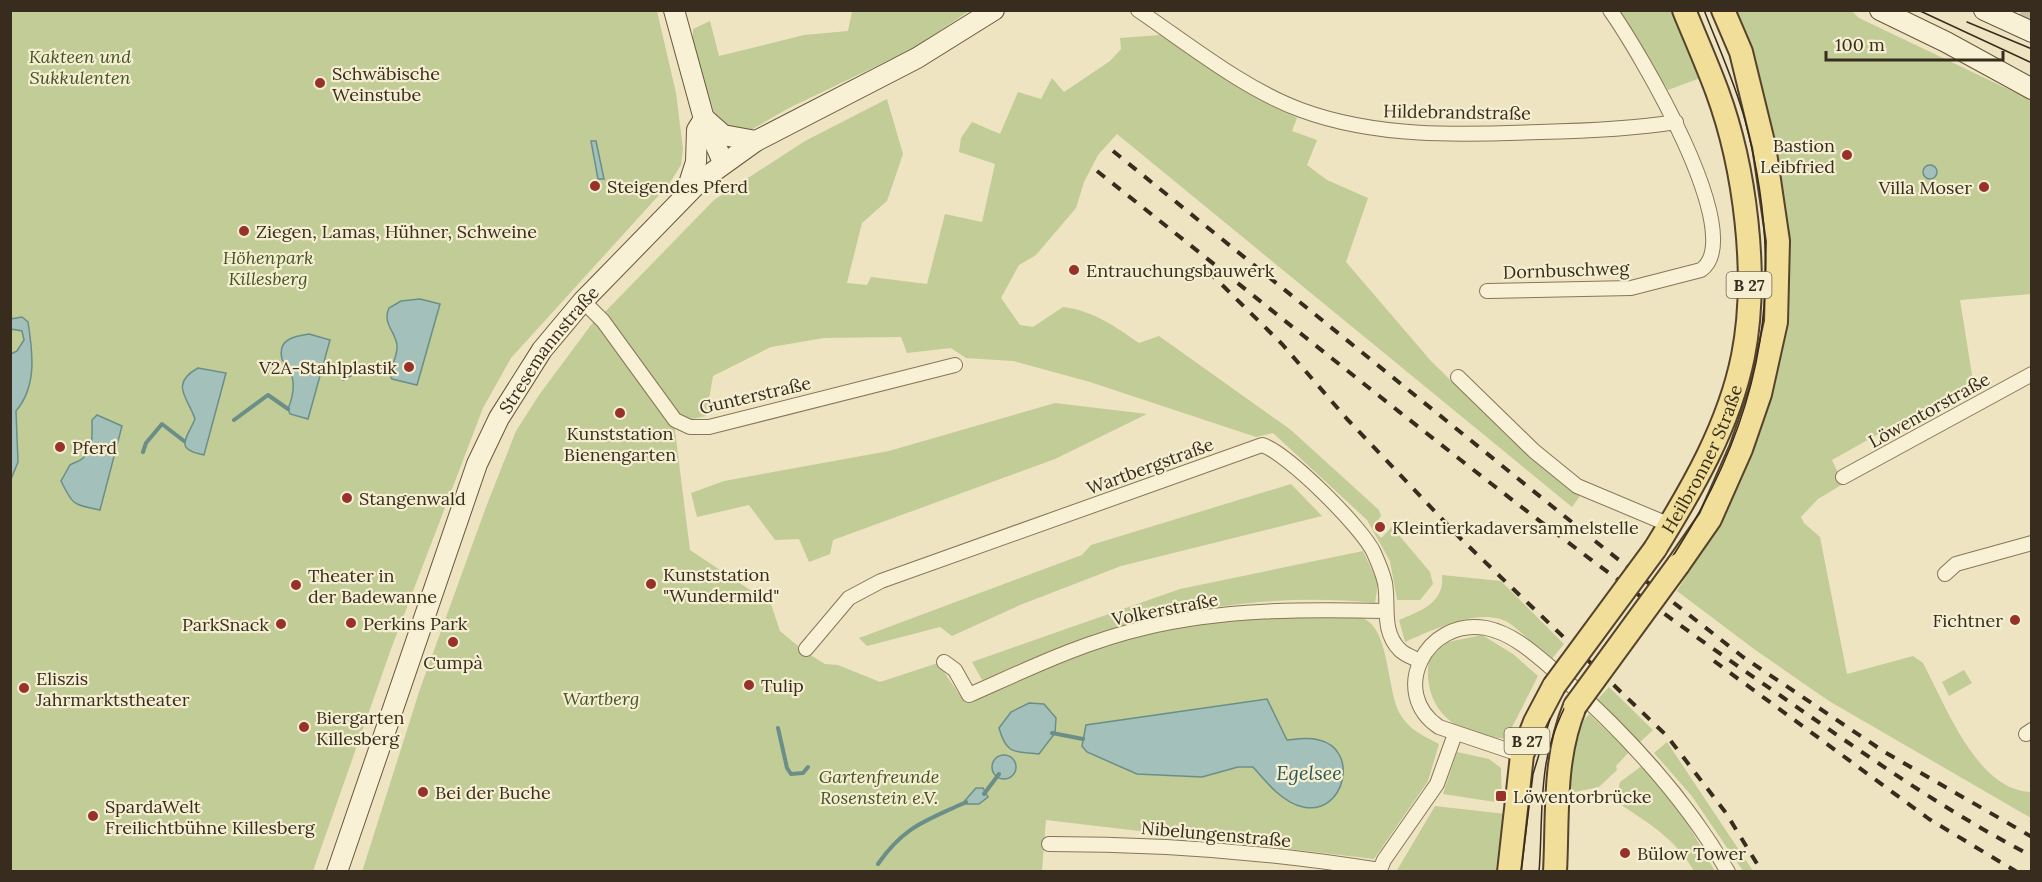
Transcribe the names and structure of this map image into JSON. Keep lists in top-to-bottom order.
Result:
{
  "streets": {
    "main road": ["B 27", "Stresemannstraße", "Heilbronner Straße"],
    "street": [
      "Hildebrandstraße",
      "Dornbuschweg",
      "Gunterstraße",
      "Löwentorstraße",
      "Wartbergstraße",
      "Volkerstraße",
      "Nibelungenstraße"
    ]
  },
  "crossings": [
    ["Hildebrandstraße", "Dornbuschweg"],
    ["Stresemannstraße", "Gunterstraße"],
    ["Wartbergstraße", "Volkerstraße"]
  ],
  "water": ["Egelsee"],
  "parks": [
    "Kakteen und Sukkulenten",
    "Höhenpark Killesberg",
    "Wartberg",
    "Gartenfreunde Rosenstein e.V."
  ],
  "places": {
    "other": [
      "Schwäbische Weinstube",
      "Bastion Leibfried",
      "Steigendes Pferd",
      "Villa Moser",
      "Ziegen, Lamas, Hühner, Schweine",
      "Entrauchungsbauwerk",
      "V2A-Stahlplastik",
      "Kunststation Bienengarten",
      "Pferd",
      "Stangenwald",
      "Kleintierkadaversammelstelle",
      "Kunststation \"Wundermild\"",
      "Theater in der Badewanne",
      "Fichtner",
      "Perkins Park",
      "ParkSnack",
      "Cumpà",
      "Tulip",
      "Eliszis Jahrmarktstheater",
      "Biergarten Killesberg",
      "Bei der Buche",
      "SpardaWelt Freilichtbühne Killesberg",
      "Bülow Tower"
    ],
    "transit": ["Löwentorbrücke"]
  },
  "scale_bar": "100 m"
}
